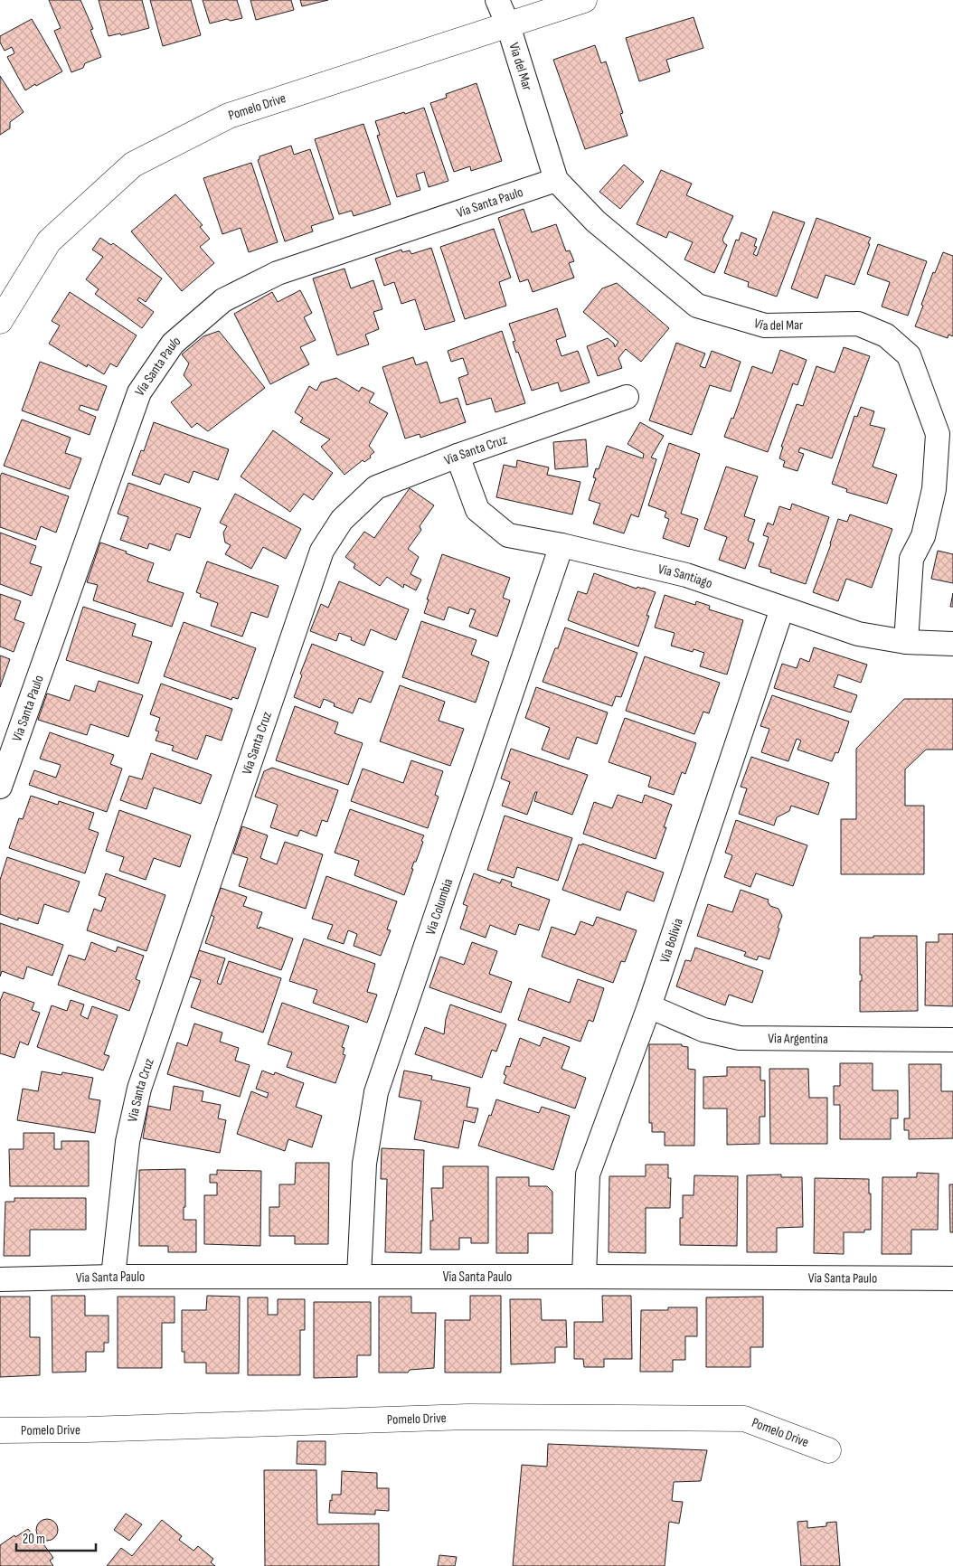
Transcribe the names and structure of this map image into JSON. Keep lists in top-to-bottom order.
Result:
{
  "streets": {
    "street": [
      "Via del Mar",
      "Pomelo Drive",
      "Via Santa Paulo",
      "Via Santa Cruz",
      "Via Santiago",
      "Via Columbia",
      "Via Bolivia",
      "Via Argentina"
    ]
  },
  "crossings": [
    ["Via del Mar", "Pomelo Drive"],
    ["Via del Mar", "Via Santa Paulo"],
    ["Via del Mar", "Via Santiago"],
    ["Via Santa Paulo", "Via Santa Cruz"],
    ["Via Santa Paulo", "Via Columbia"],
    ["Via Santa Paulo", "Via Bolivia"],
    ["Via Santa Cruz", "Via Santiago"],
    ["Via Santiago", "Via Columbia"],
    ["Via Santiago", "Via Bolivia"],
    ["Via Bolivia", "Via Argentina"]
  ],
  "scale_bar": "20 m"
}
